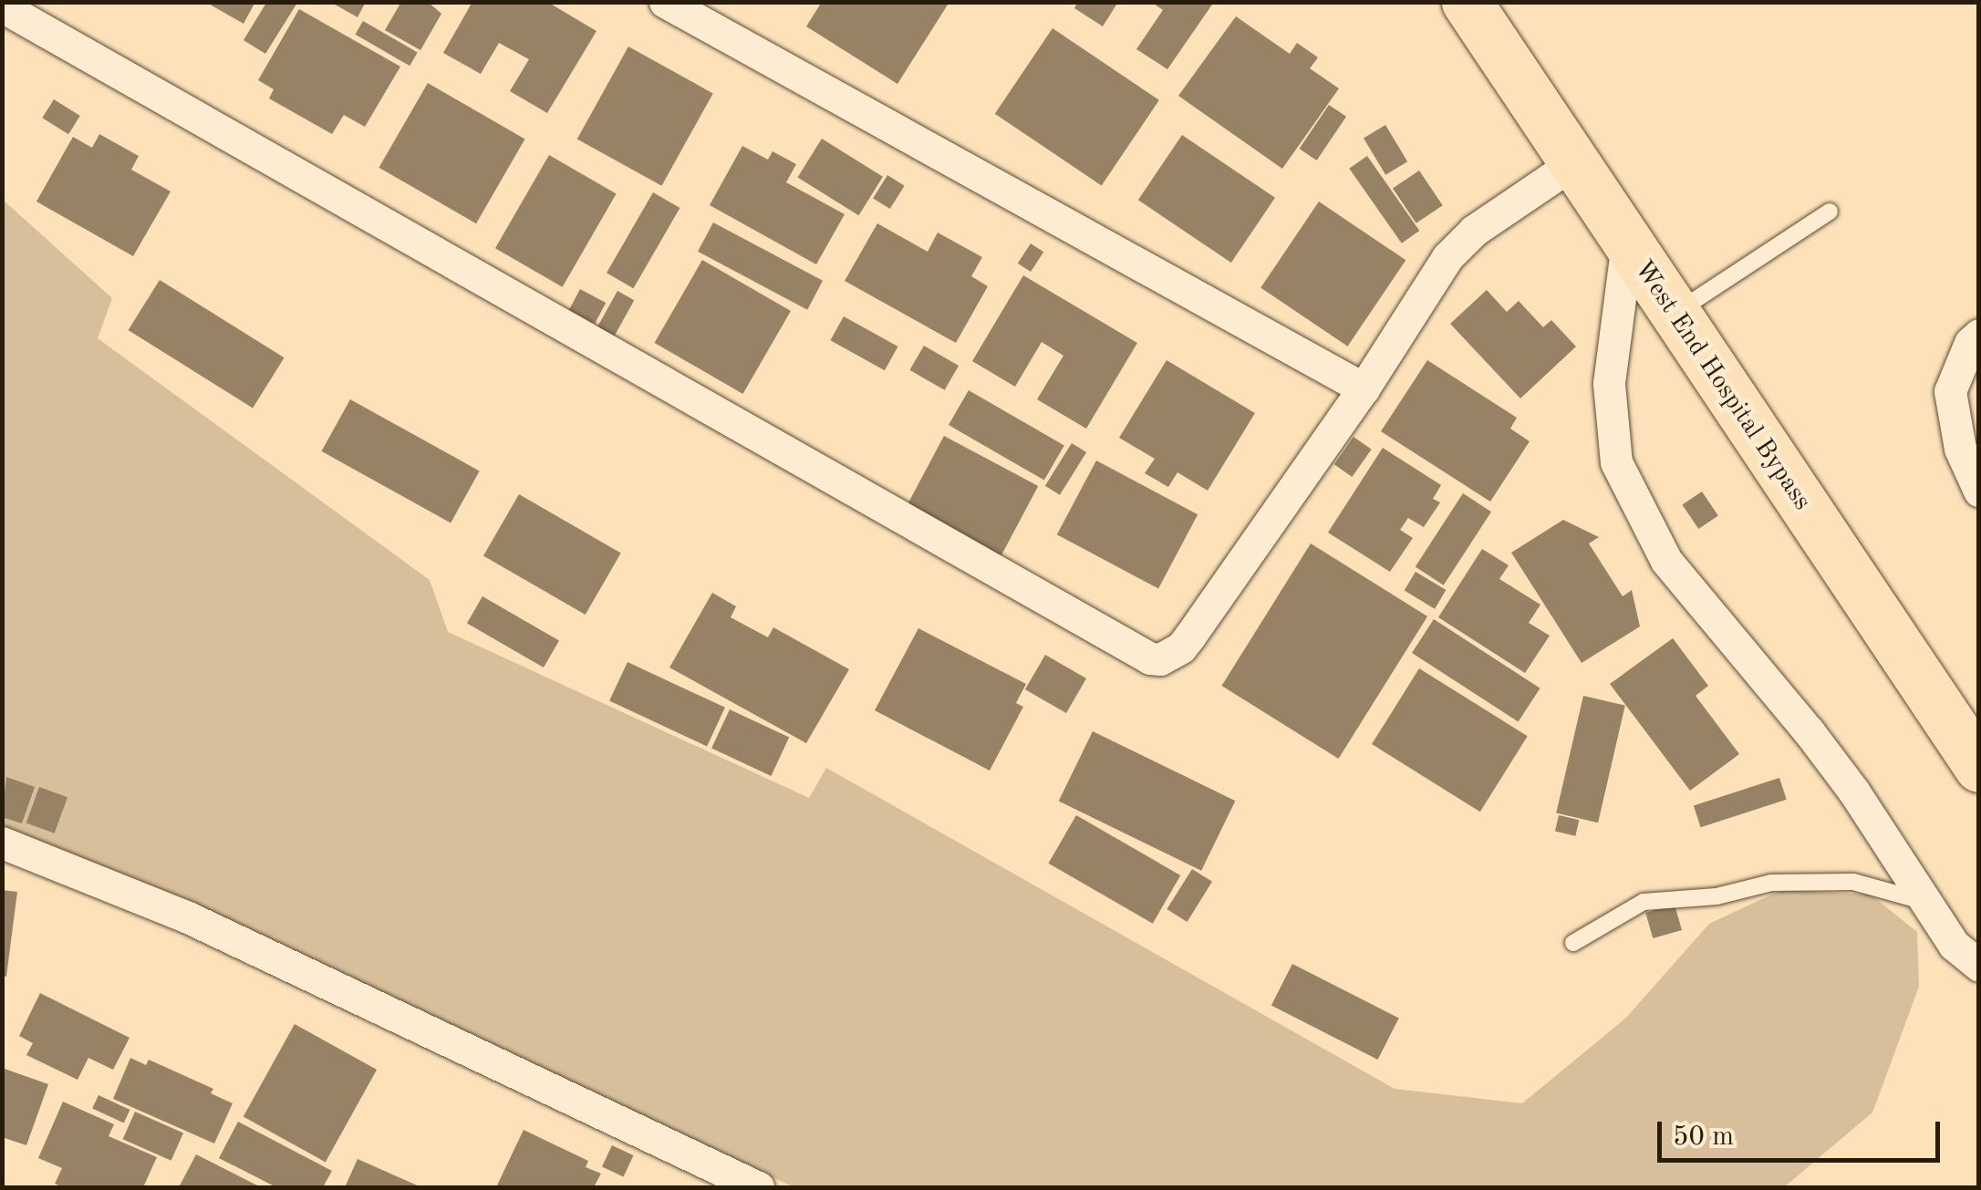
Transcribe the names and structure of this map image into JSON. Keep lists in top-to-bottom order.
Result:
{
  "streets": {
    "highway": ["West End Hospital Bypass"]
  },
  "scale_bar": "50 m"
}
